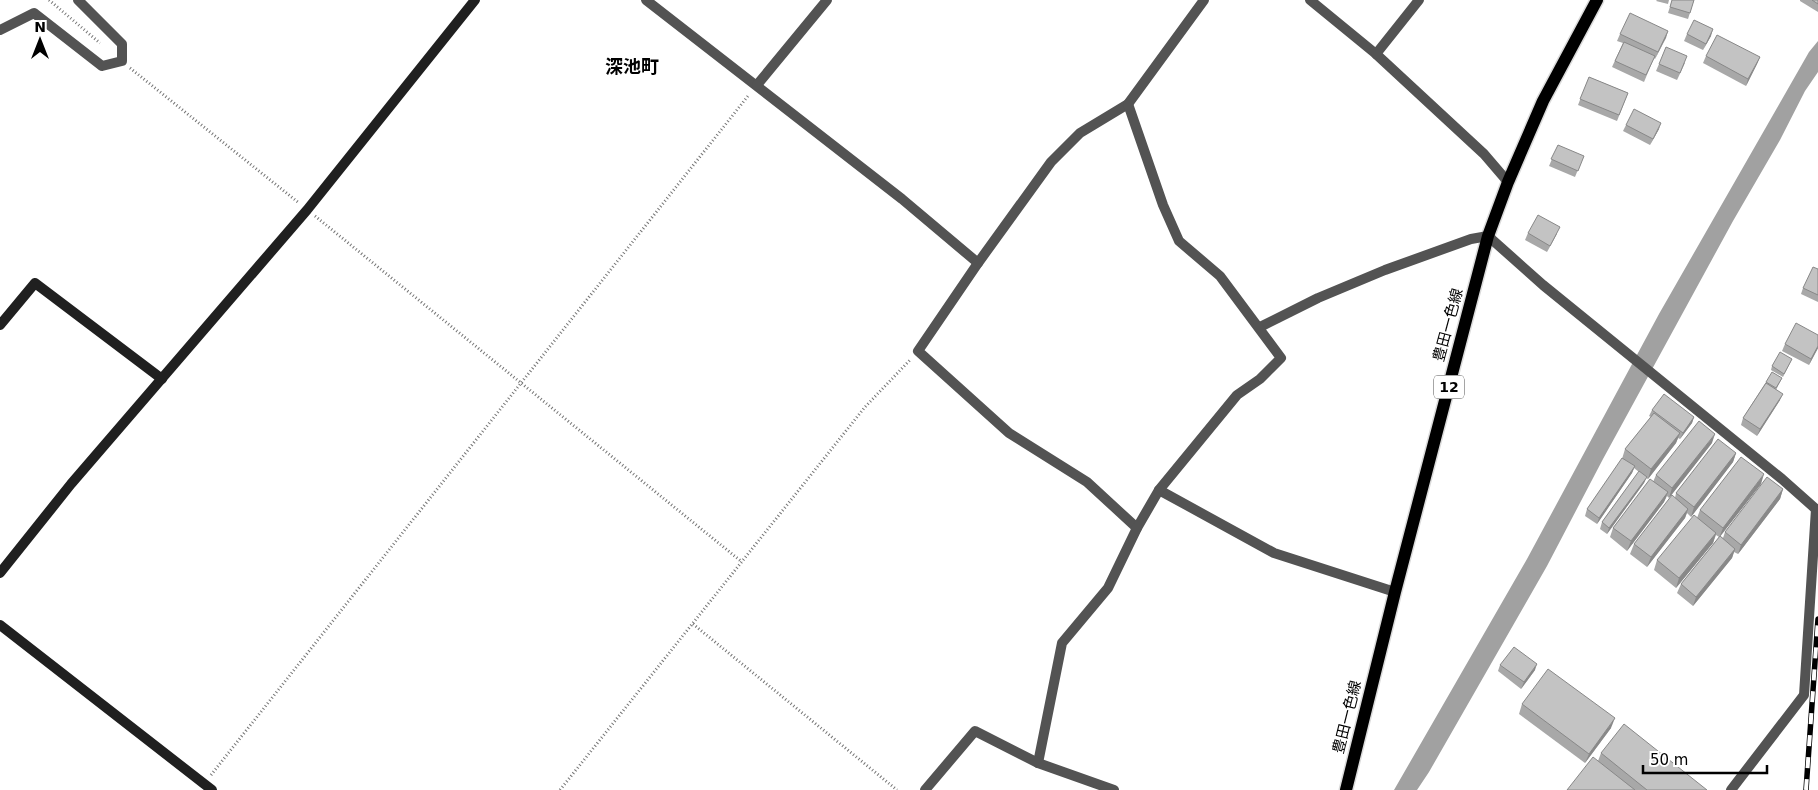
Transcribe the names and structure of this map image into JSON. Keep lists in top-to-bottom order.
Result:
{
  "streets": {
    "main road": ["豊田一色線", "12"]
  },
  "districts": ["深池町"],
  "scale_bar": "50 m",
  "north": "top"
}
